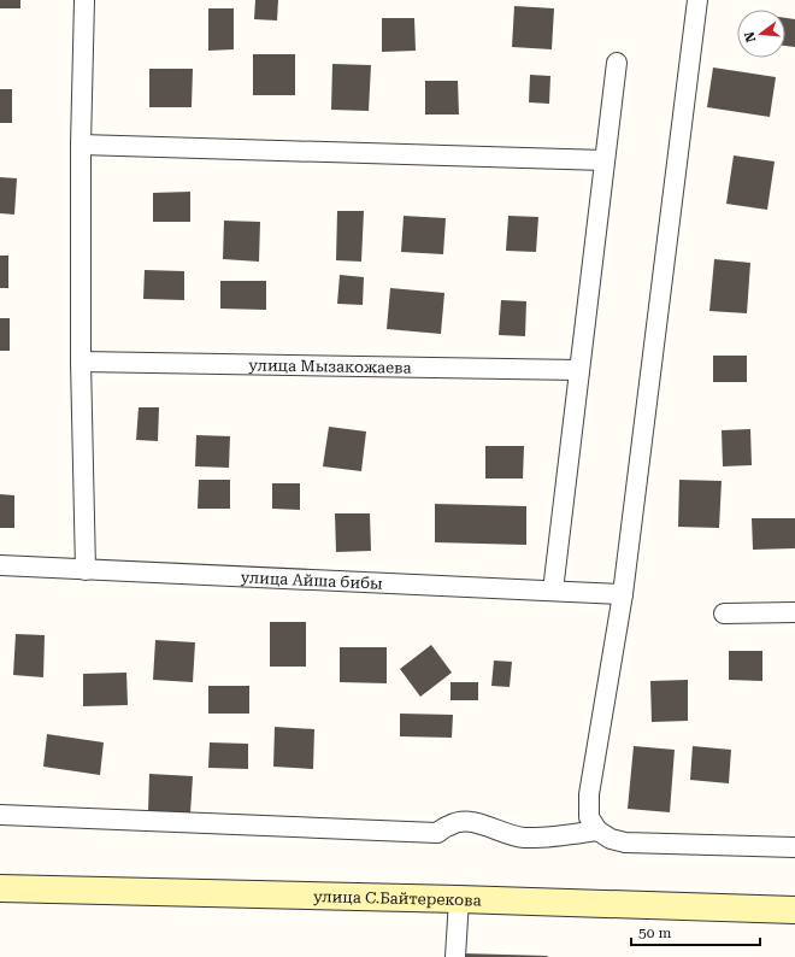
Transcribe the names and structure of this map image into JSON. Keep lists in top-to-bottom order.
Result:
{
  "streets": {
    "main road": ["улица С.Байтерекова"],
    "street": ["улица Мызакожаева", "улица Айша бибы"]
  },
  "scale_bar": "50 m",
  "north": "left"
}
